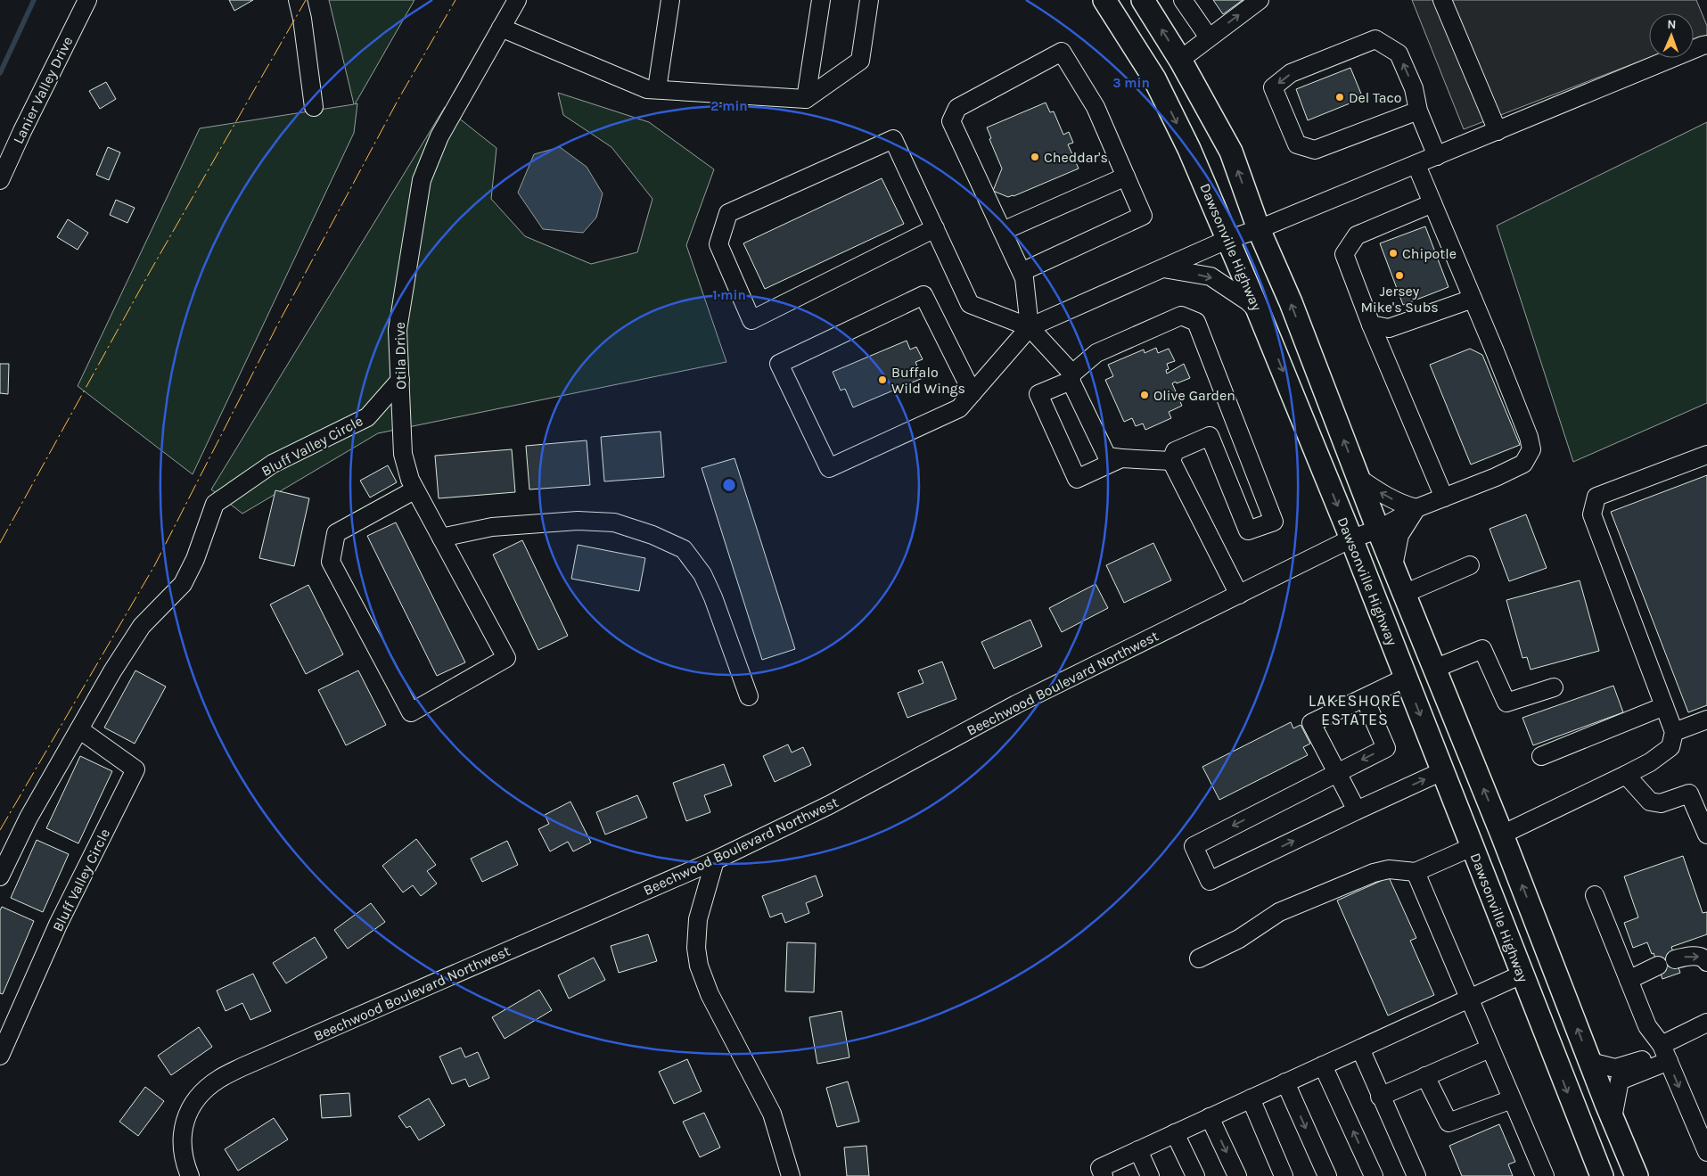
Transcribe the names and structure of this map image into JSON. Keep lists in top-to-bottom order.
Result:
{
  "streets": {
    "main road": ["Dawsonville Highway"],
    "street": [
      "Lanier Valley Drive",
      "Otila Drive",
      "Bluff Valley Circle",
      "Beechwood Boulevard Northwest"
    ]
  },
  "crossings": [
    ["Dawsonville Highway", "Beechwood Boulevard Northwest"],
    ["Otila Drive", "Bluff Valley Circle"]
  ],
  "districts": ["LAKESHORE ESTATES"],
  "places": [
    "Del Taco",
    "Cheddar's",
    "Chipotle",
    "Jersey Mike's Subs",
    "Buffalo Wild Wings",
    "Olive Garden"
  ],
  "north": "top",
  "rings": ["3 min", "2 min", "1 min"]
}
